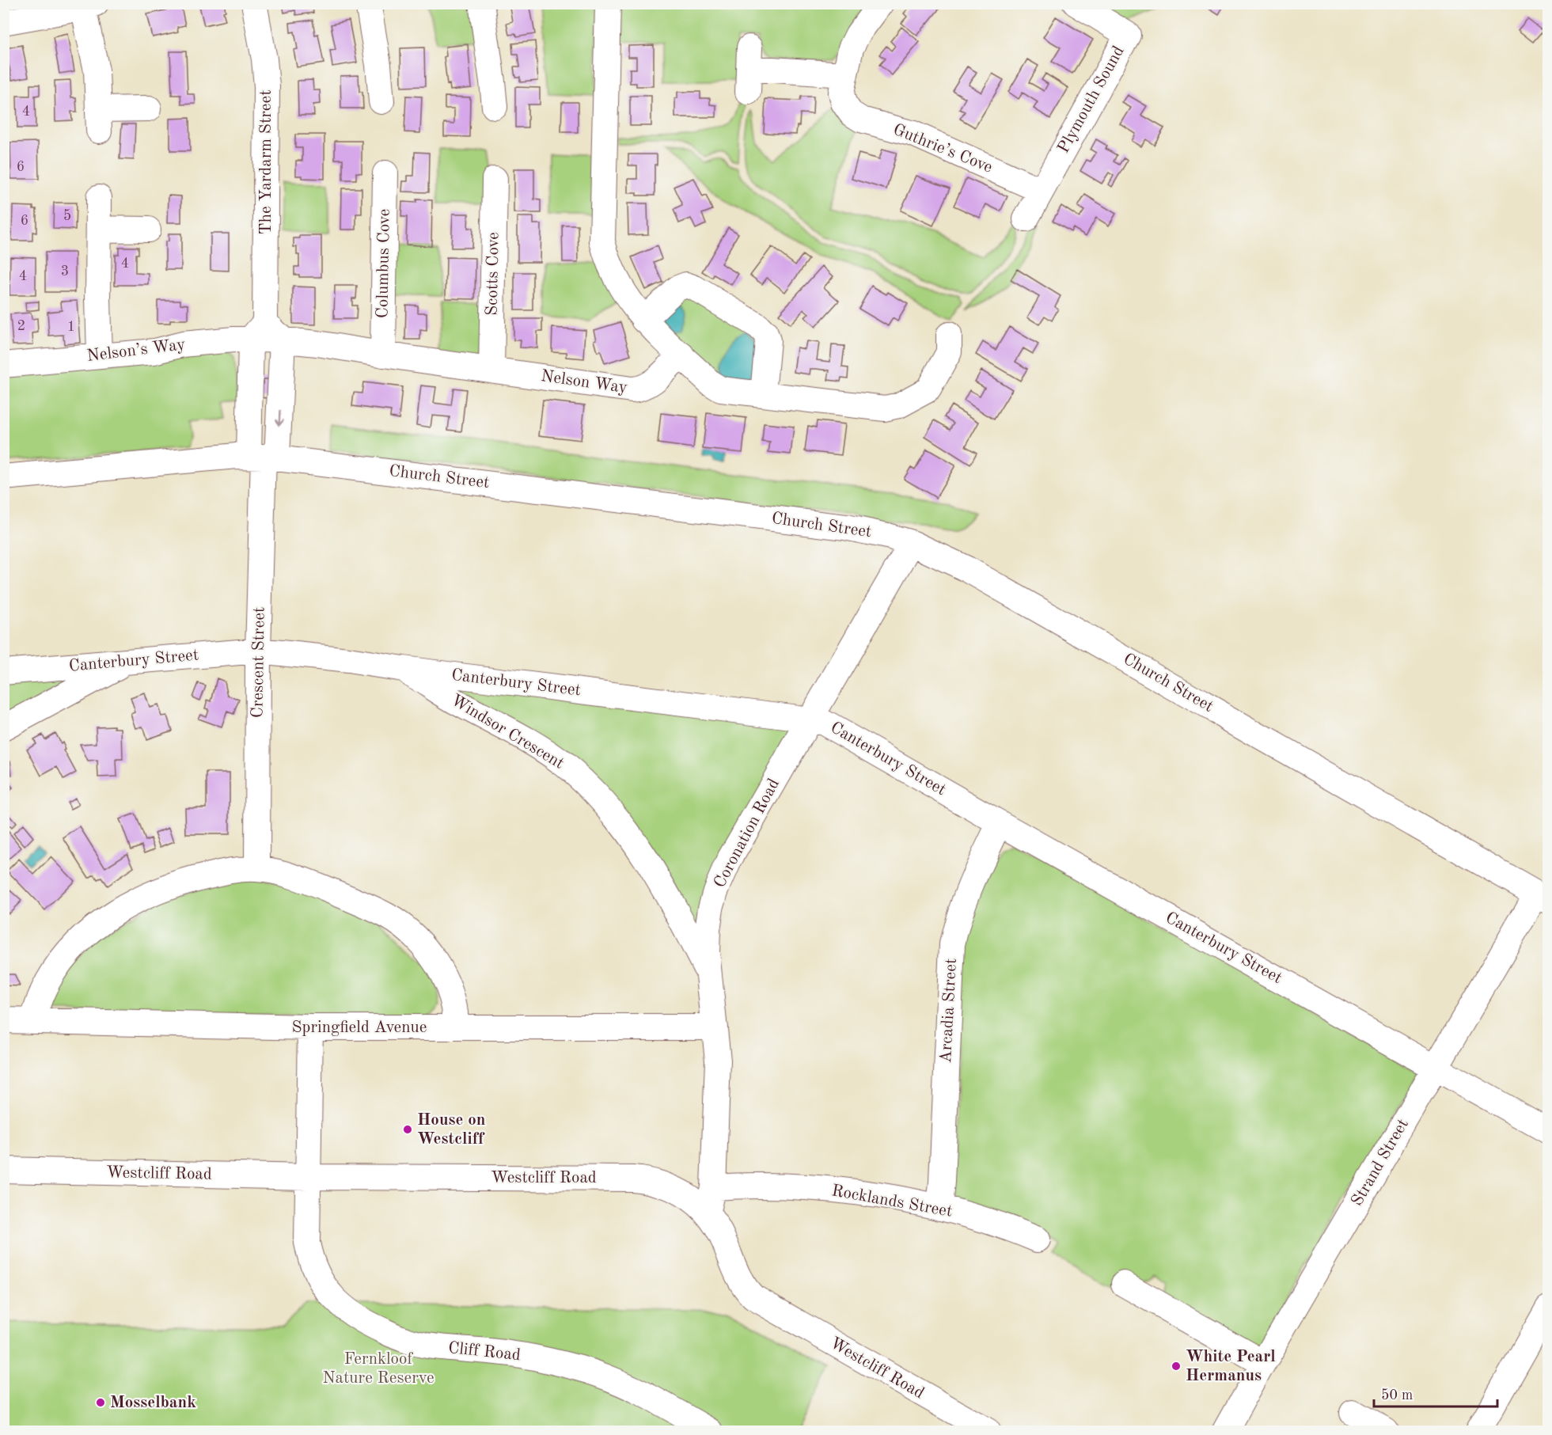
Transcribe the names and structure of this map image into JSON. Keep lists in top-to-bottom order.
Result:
{
  "streets": {
    "street": [
      "Plymouth Sound",
      "Guthrie’s Cove",
      "The Yardarm Street",
      "Columbus Cove",
      "Scotts Cove",
      "Nelson’s Way",
      "Nelson Way",
      "Church Street",
      "Canterbury Street",
      "Crescent Street",
      "Windsor Crescent",
      "Coronation Road",
      "Arcadia Street",
      "Springfield Avenue",
      "Strand Street",
      "Westcliff Road",
      "Rocklands Street",
      "Cliff Road"
    ]
  },
  "crossings": [
    ["Plymouth Sound", "Guthrie’s Cove"],
    ["The Yardarm Street", "Nelson’s Way"],
    ["The Yardarm Street", "Nelson Way"],
    ["The Yardarm Street", "Church Street"],
    ["The Yardarm Street", "Crescent Street"],
    ["Columbus Cove", "Nelson Way"],
    ["Scotts Cove", "Nelson Way"],
    ["Nelson’s Way", "Nelson Way"],
    ["Church Street", "Crescent Street"],
    ["Church Street", "Coronation Road"],
    ["Church Street", "Strand Street"],
    ["Canterbury Street", "Crescent Street"],
    ["Canterbury Street", "Windsor Crescent"],
    ["Canterbury Street", "Coronation Road"],
    ["Canterbury Street", "Arcadia Street"],
    ["Canterbury Street", "Strand Street"],
    ["Windsor Crescent", "Coronation Road"],
    ["Coronation Road", "Springfield Avenue"],
    ["Coronation Road", "Westcliff Road"],
    ["Coronation Road", "Rocklands Street"],
    ["Arcadia Street", "Rocklands Street"],
    ["Springfield Avenue", "Cliff Road"],
    ["Westcliff Road", "Cliff Road"]
  ],
  "parks": ["Fernkloof Nature Reserve"],
  "places": ["House on Westcliff", "White Pearl Hermanus", "Mosselbank"],
  "house_numbers": [
    "4",
    "6",
    "5",
    "6",
    "4",
    "3",
    "4",
    "2",
    "1"
  ],
  "scale_bar": "50 m"
}
